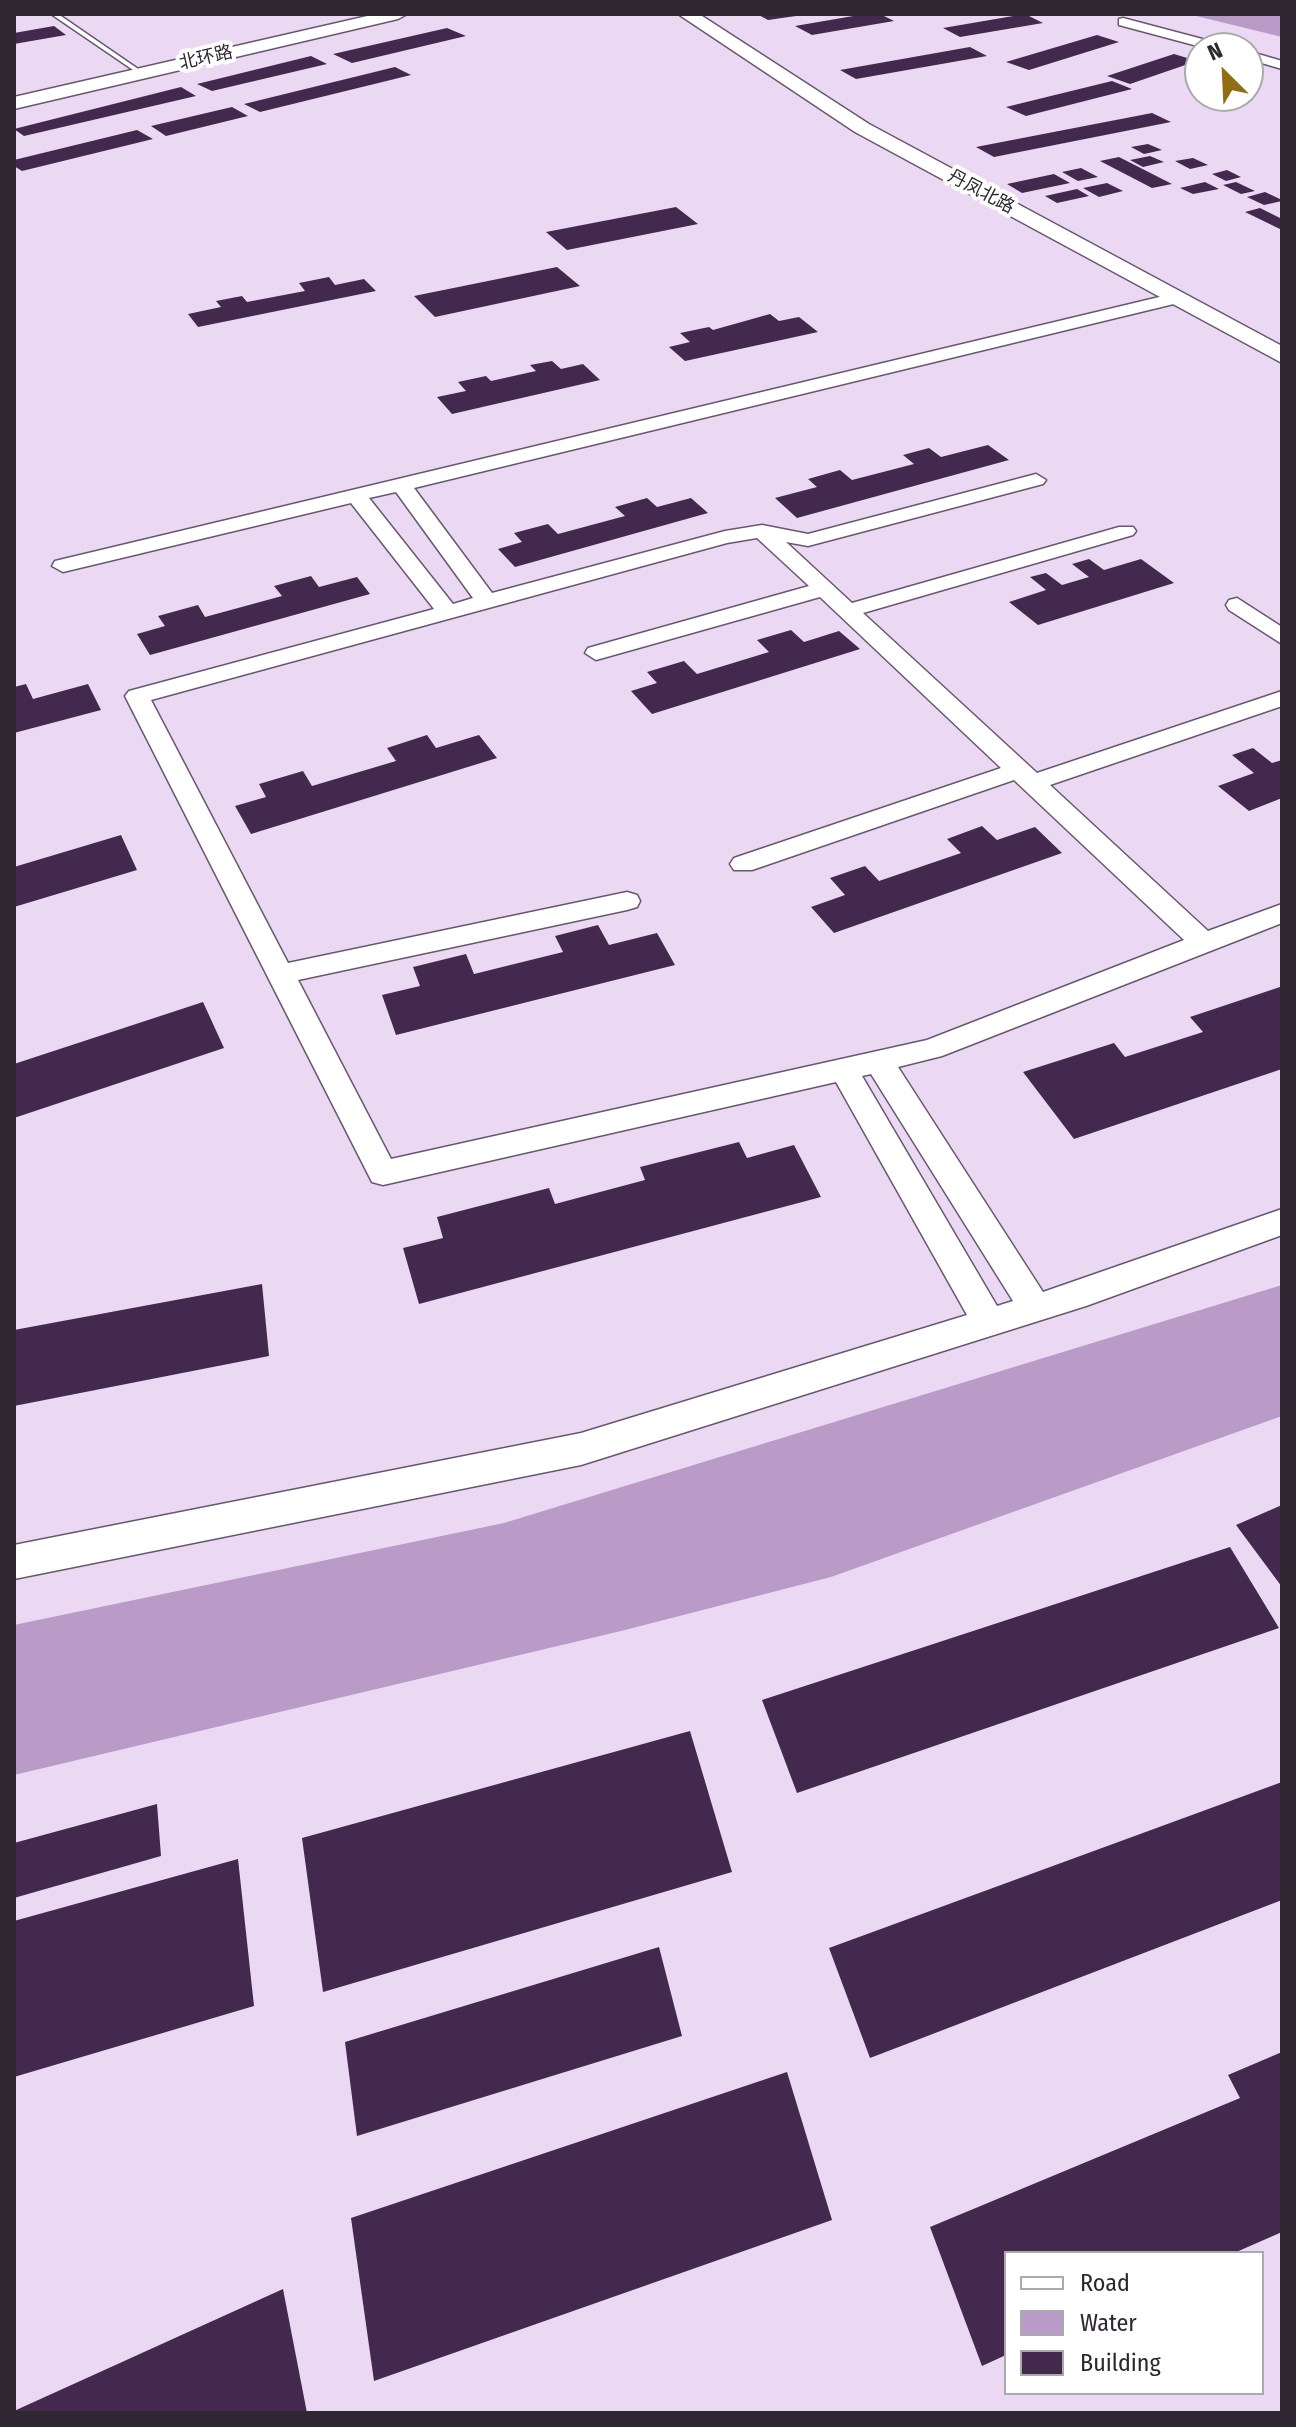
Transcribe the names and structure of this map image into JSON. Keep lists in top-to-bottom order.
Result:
{
  "streets": {
    "main road": ["北环路", "丹凤北路"]
  },
  "legend": ["Road", "Water", "Building"],
  "north": "top left"
}
